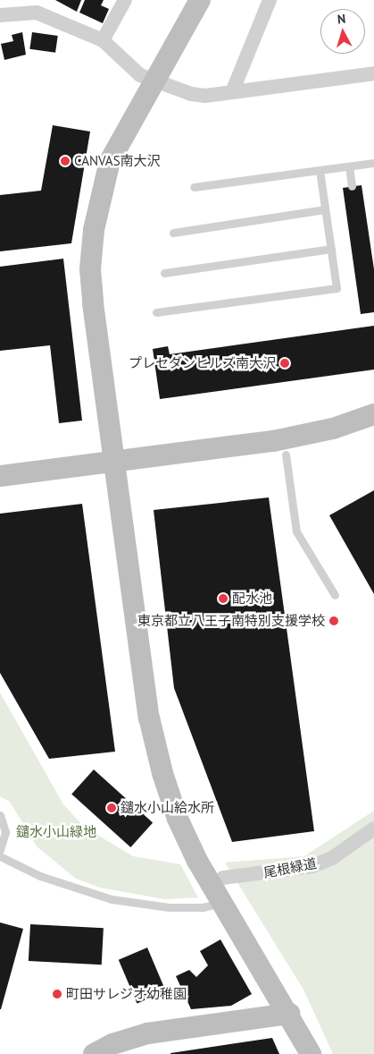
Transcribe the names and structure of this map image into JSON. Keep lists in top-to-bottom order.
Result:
{
  "streets": {
    "street": ["尾根緑道"]
  },
  "parks": ["鑓水小山緑地"],
  "places": [
    "CANVAS南大沢",
    "プレセダンヒルズ南大沢",
    "配水池",
    "東京都立八王子南特別支援学校",
    "鑓水小山給水所",
    "町田サレジオ幼稚園"
  ],
  "north": "top"
}
